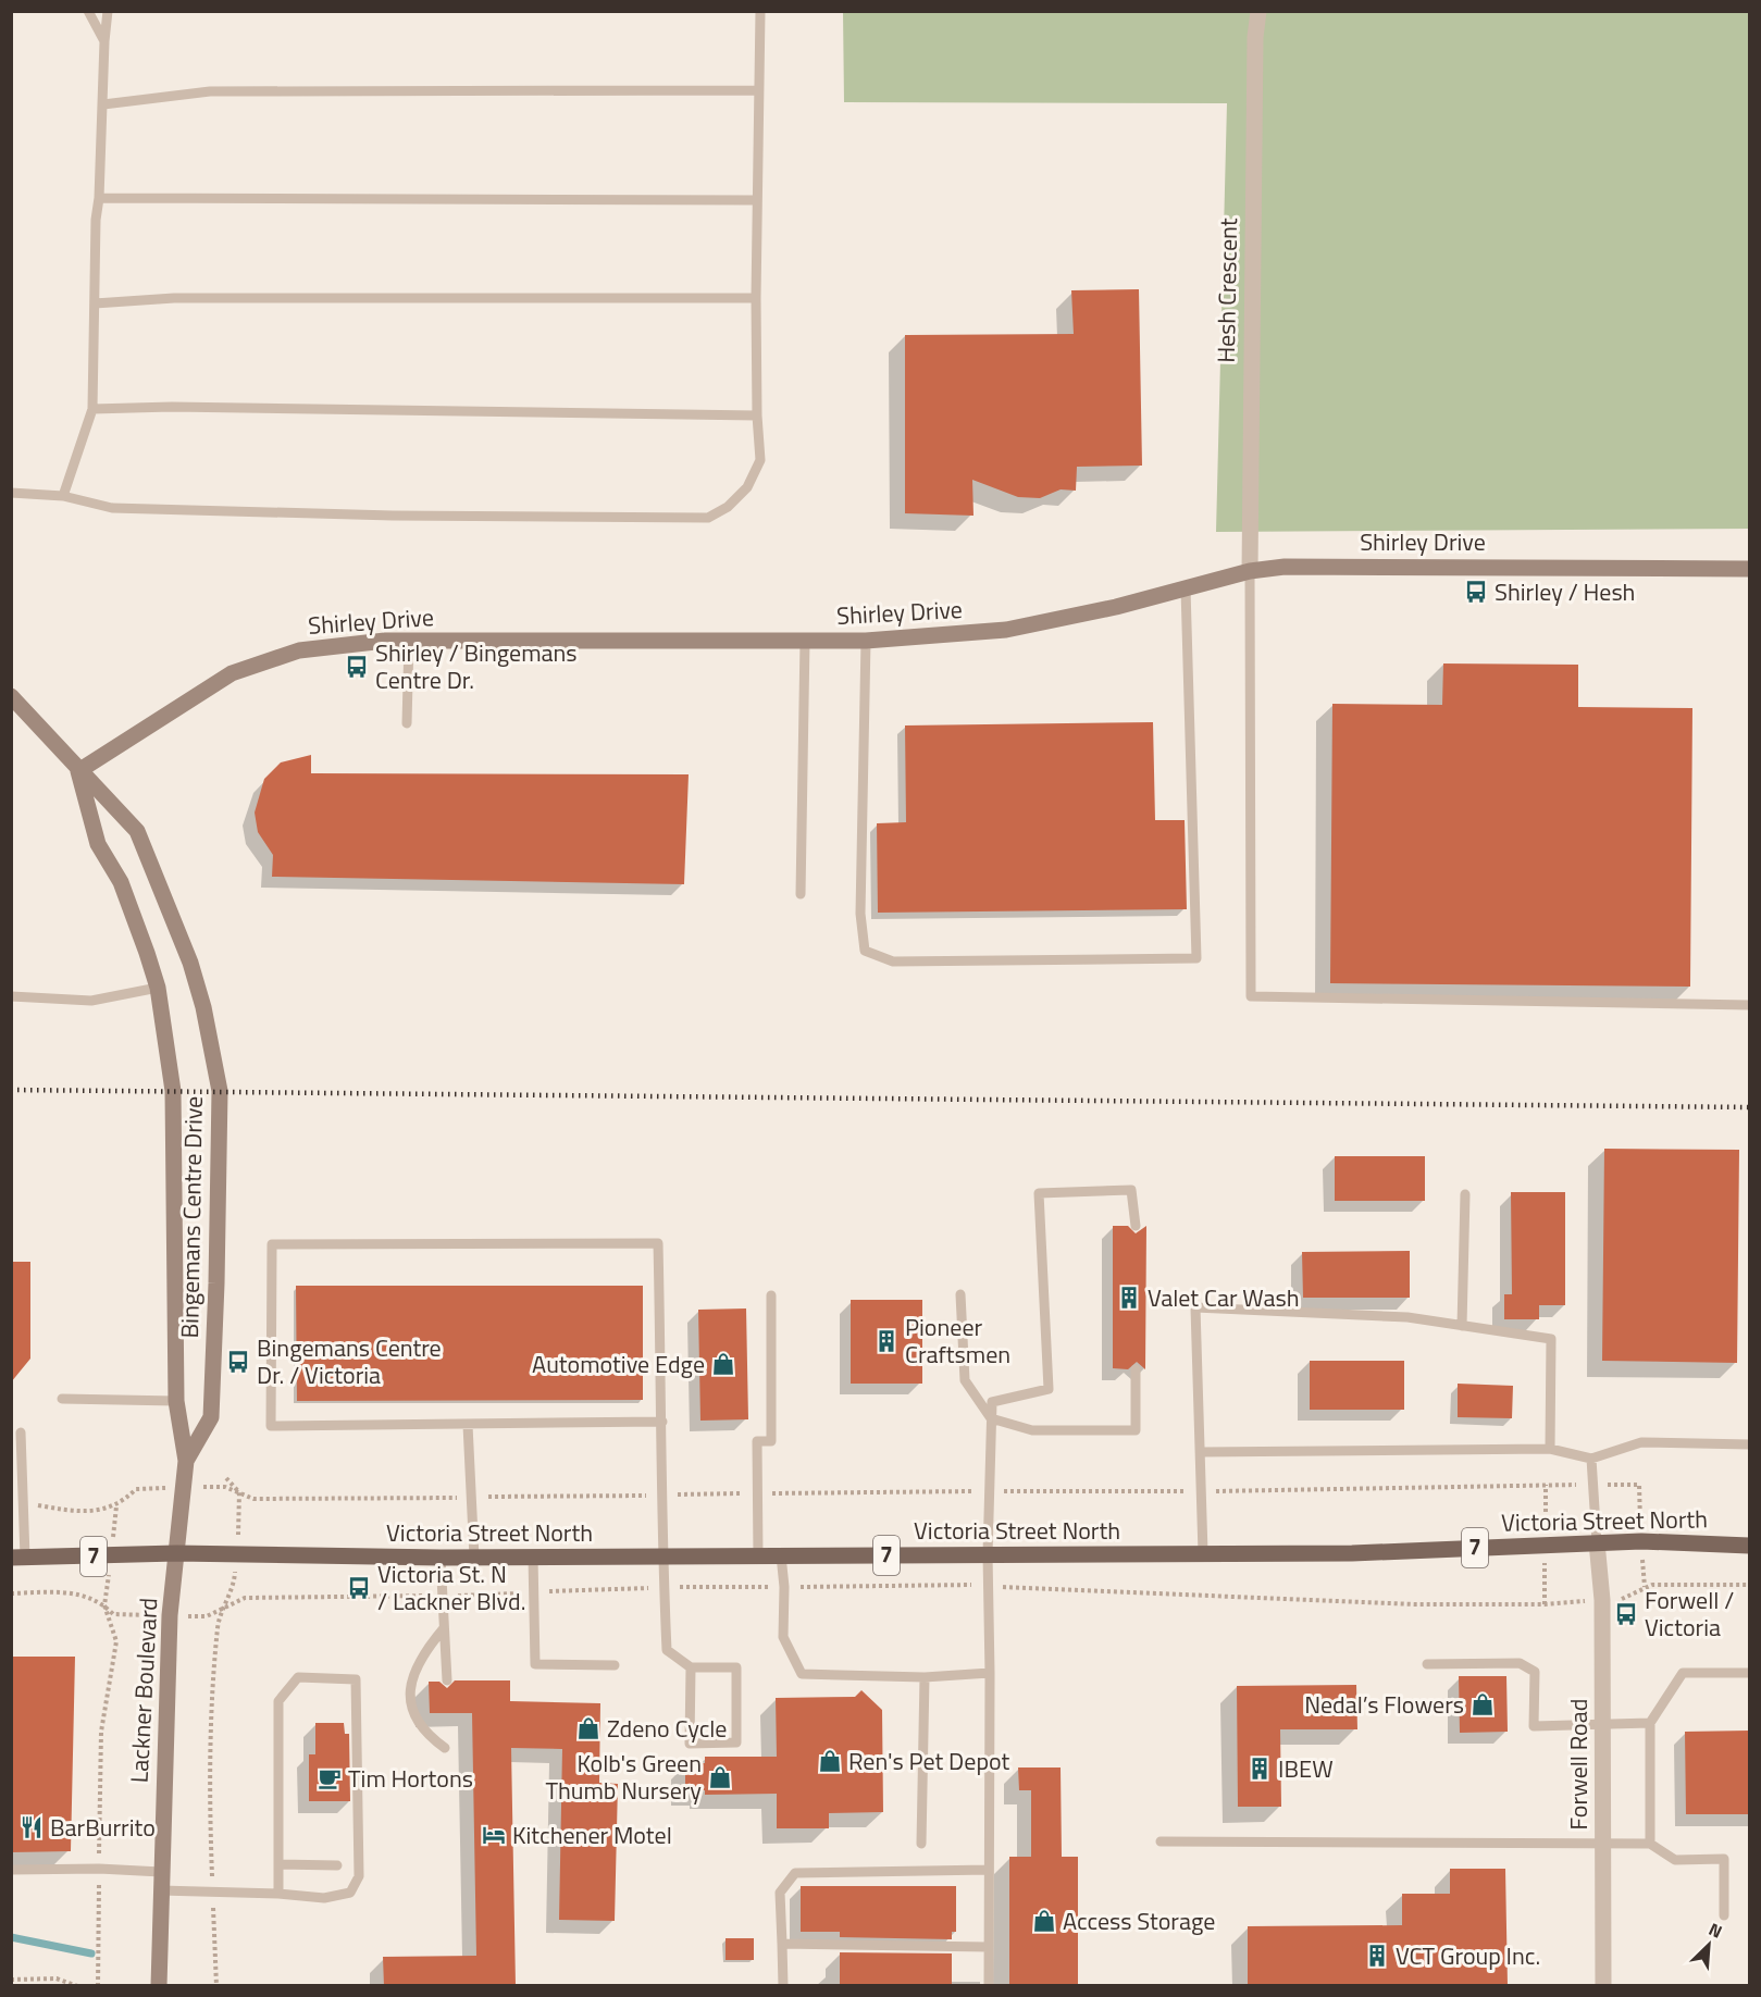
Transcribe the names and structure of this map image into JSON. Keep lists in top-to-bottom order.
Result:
{
  "streets": {
    "main road": [
      "Shirley Drive",
      "Bingemans Centre Drive",
      "Victoria Street North",
      "7",
      "Lackner Boulevard"
    ],
    "street": ["Hesh Crescent", "Forwell Road"]
  },
  "crossings": [
    ["Hesh Crescent", "Shirley Drive"],
    ["Shirley Drive", "Bingemans Centre Drive"],
    ["Bingemans Centre Drive", "Victoria Street North"],
    ["Bingemans Centre Drive", "Lackner Boulevard"],
    ["Victoria Street North", "Lackner Boulevard"],
    ["Victoria Street North", "Forwell Road"]
  ],
  "places": {
    "bus stop": [
      "Shirley / Hesh",
      "Shirley / Bingemans Centre Dr.",
      "Bingemans Centre Dr. / Victoria",
      "Victoria St. N / Lackner Blvd.",
      "Forwell / Victoria"
    ],
    "building": [
      "Valet Car Wash",
      "Pioneer Craftsmen",
      "IBEW",
      "VCT Group Inc."
    ],
    "shop": [
      "Automotive Edge",
      "Nedal’s Flowers",
      "Zdeno Cycle",
      "Ren's Pet Depot",
      "Kolb's Green Thumb Nursery",
      "Access Storage"
    ],
    "cafe": ["Tim Hortons"],
    "restaurant": ["BarBurrito"],
    "hotel": ["Kitchener Motel"]
  },
  "north": "top right"
}
